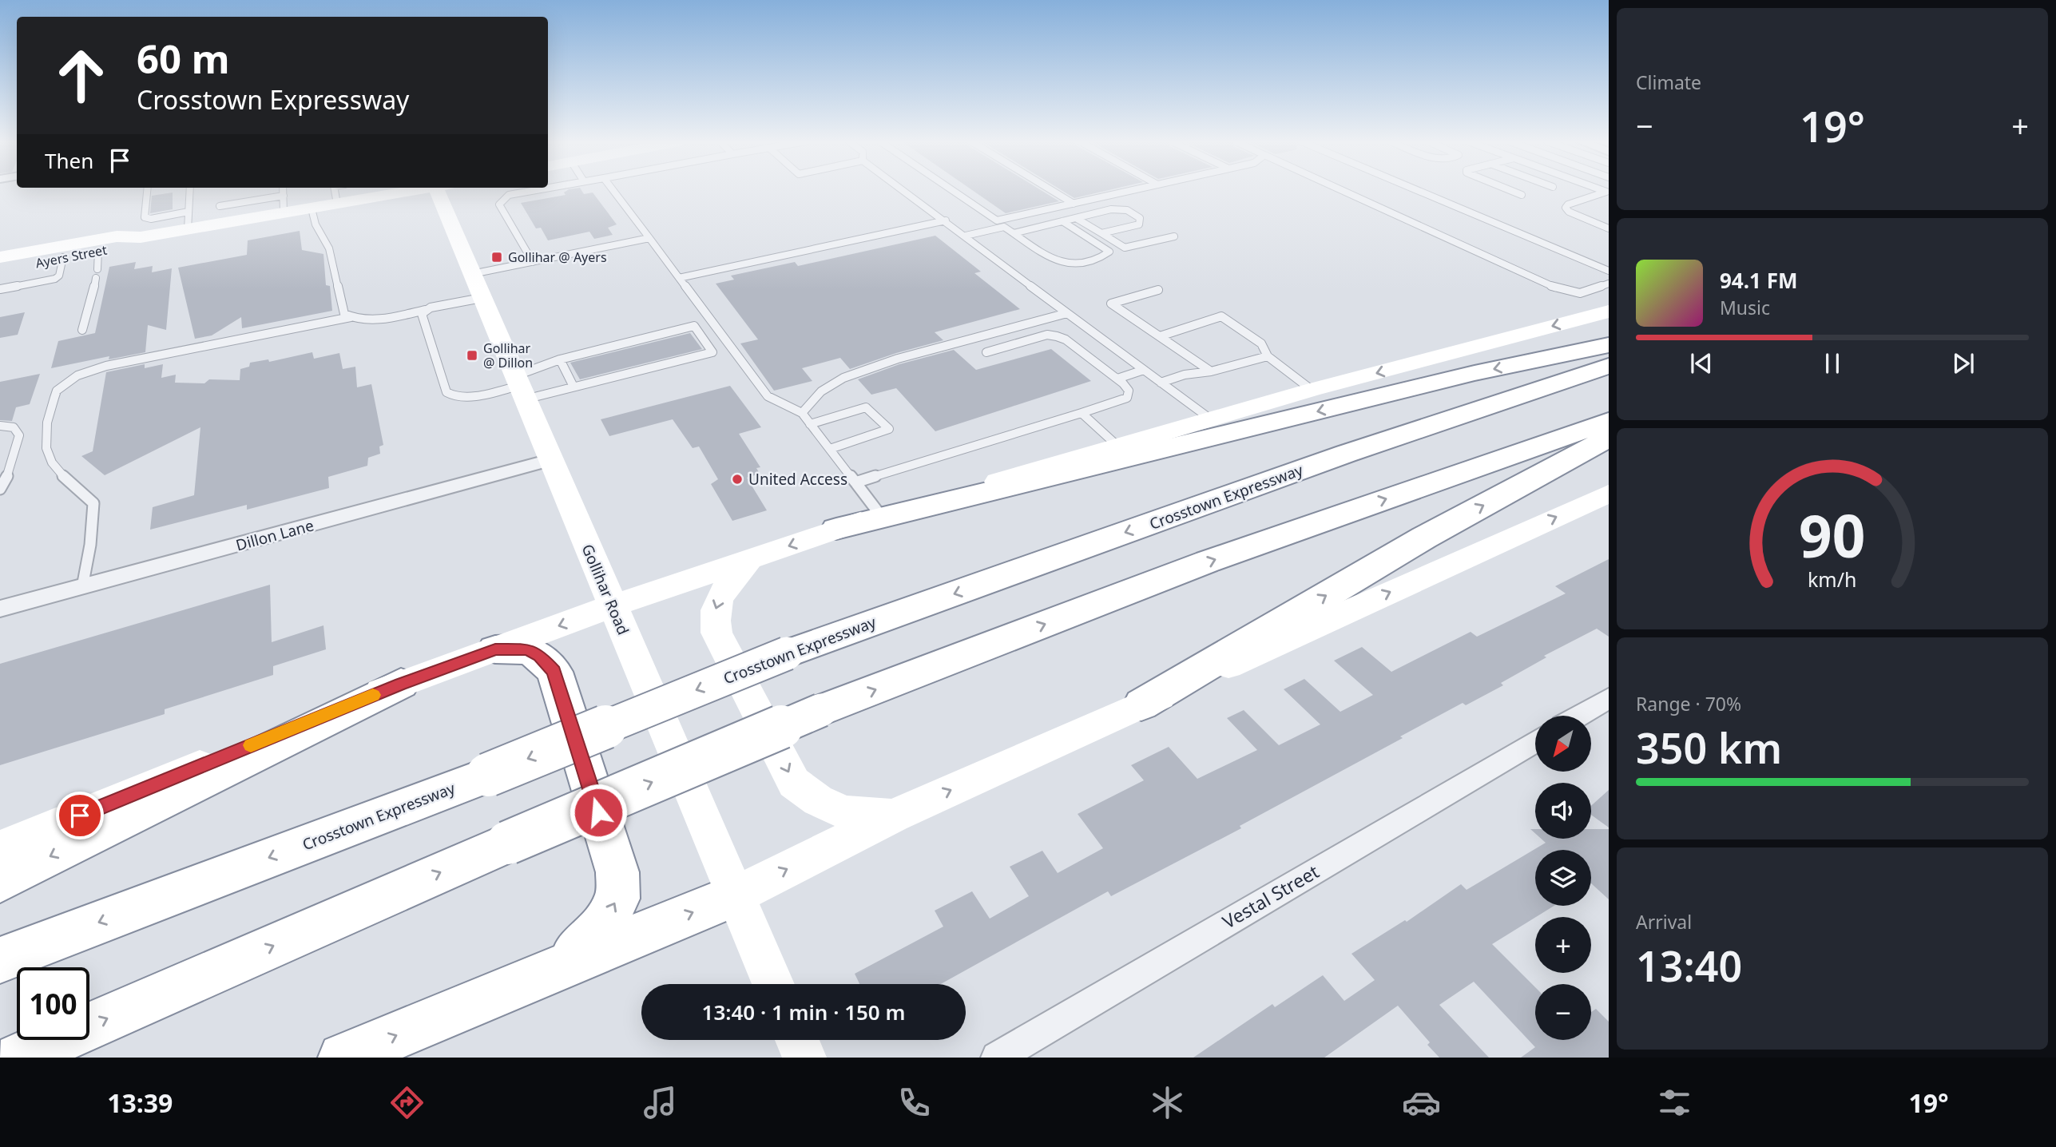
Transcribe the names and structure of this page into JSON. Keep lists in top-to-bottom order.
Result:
{
  "streets": {
    "highway": ["Crosstown Expressway"],
    "main road": ["Ayers Street", "Gollihar Road"],
    "street": ["Dillon Lane", "Vestal Street"]
  },
  "crossings": [
    ["Dillon Lane", "Gollihar Road"]
  ],
  "places": {
    "transit": ["Gollihar @ Ayers", "Gollihar @ Dillon"],
    "other": ["United Access"]
  },
  "north": "bottom left",
  "page": {
    "tile": [
      "Climate",
      ["Range · 70%", "350 km"],
      ["Arrival", "13:40"]
    ],
    "turn": ["60 m", "Crosstown Expressway"],
    "heat": ["−", "19°", "+"],
    "then": "Then",
    "song": ["94.1 FM", "Music"],
    "map_buttons": ["+", "−"],
    "limit": "100",
    "trip": "13:40 · 1 min · 150 m",
    "tabs": ["13:39", "19°"],
    "gauge": ["90", "km/h"]
  }
}
